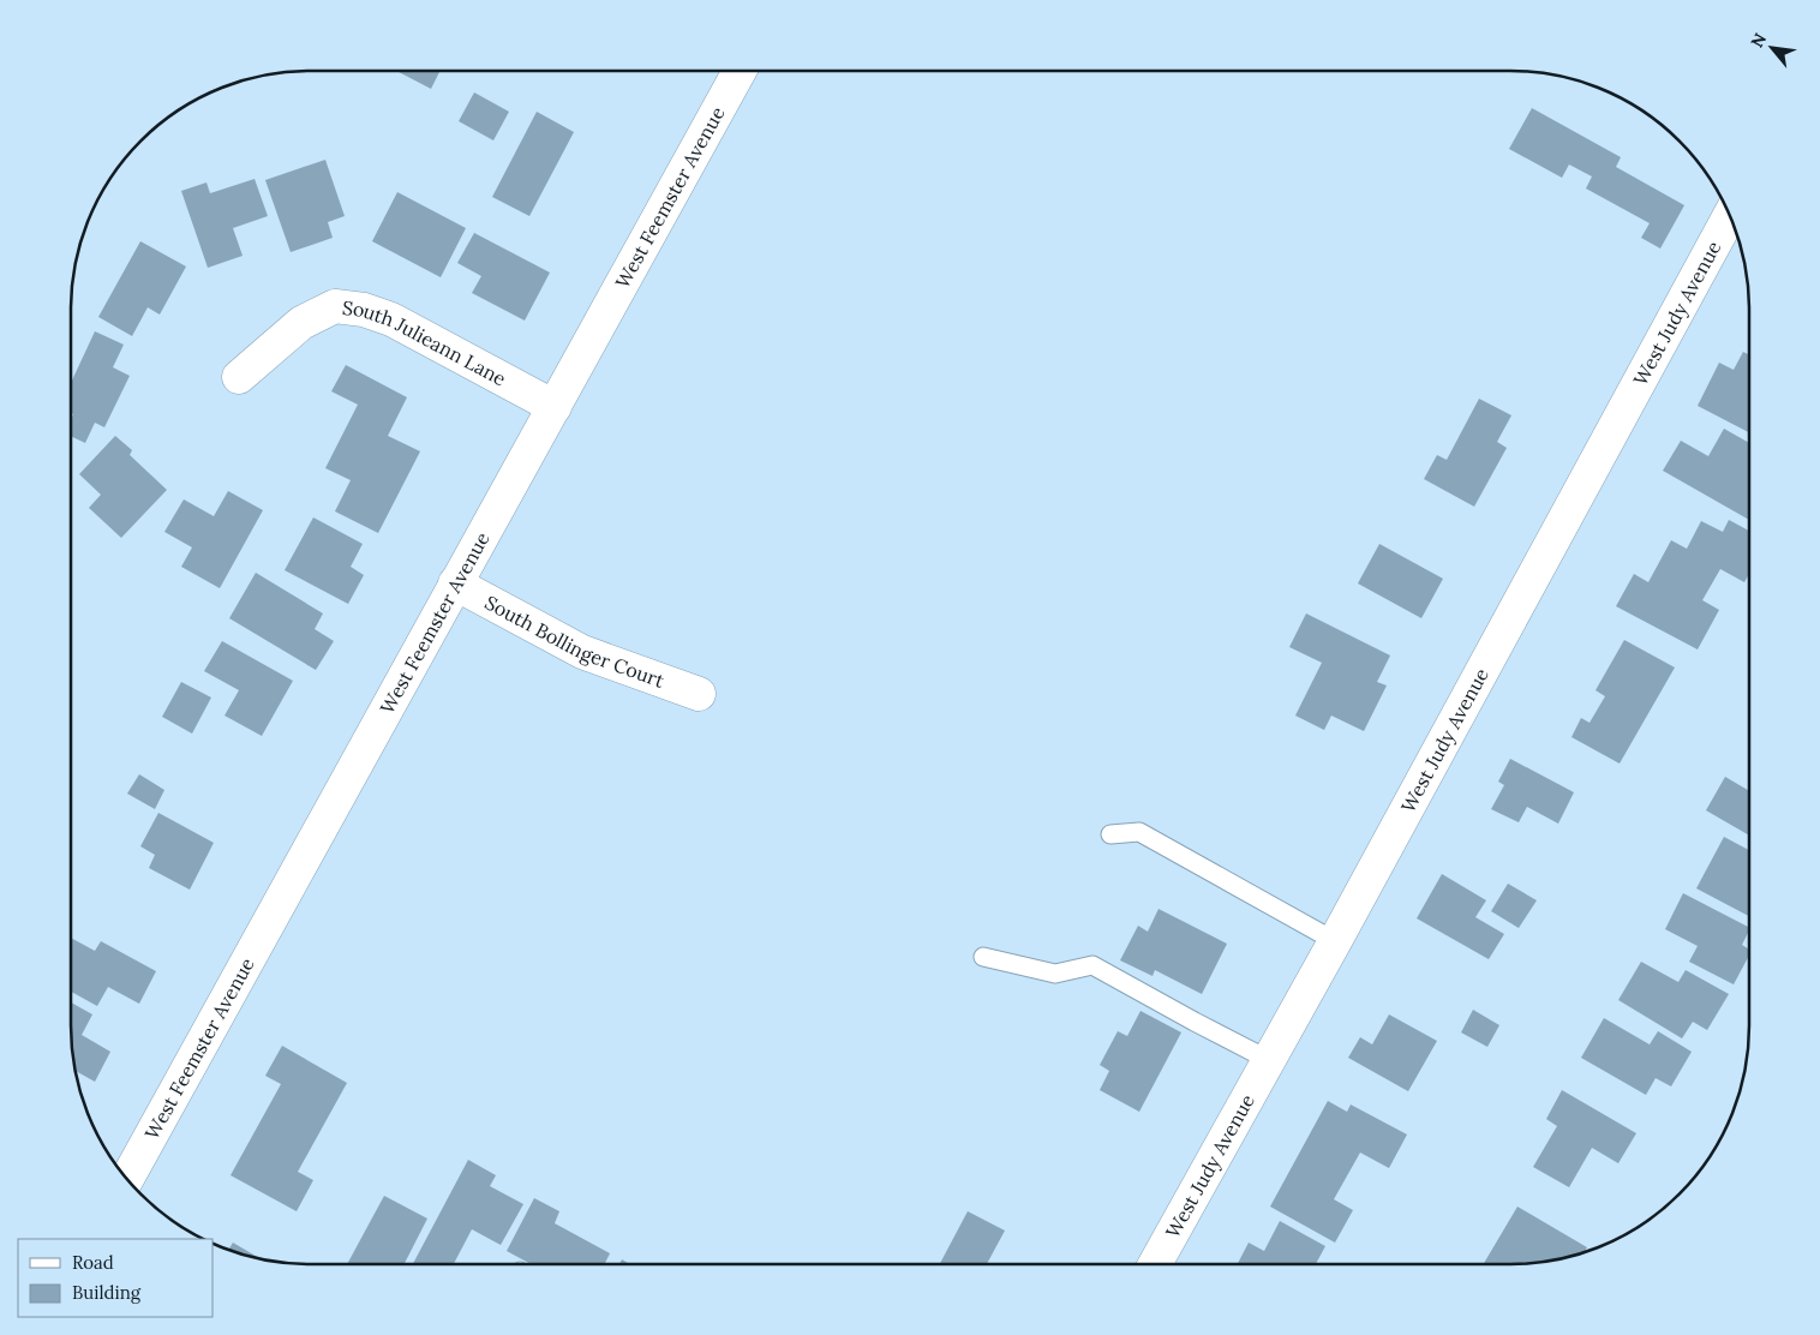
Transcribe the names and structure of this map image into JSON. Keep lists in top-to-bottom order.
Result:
{
  "streets": {
    "street": [
      "West Feemster Avenue",
      "West Judy Avenue",
      "South Julieann Lane",
      "South Bollinger Court"
    ]
  },
  "crossings": [
    ["West Feemster Avenue", "South Julieann Lane"],
    ["West Feemster Avenue", "South Bollinger Court"]
  ],
  "legend": ["Road", "Building"],
  "north": "top left"
}
